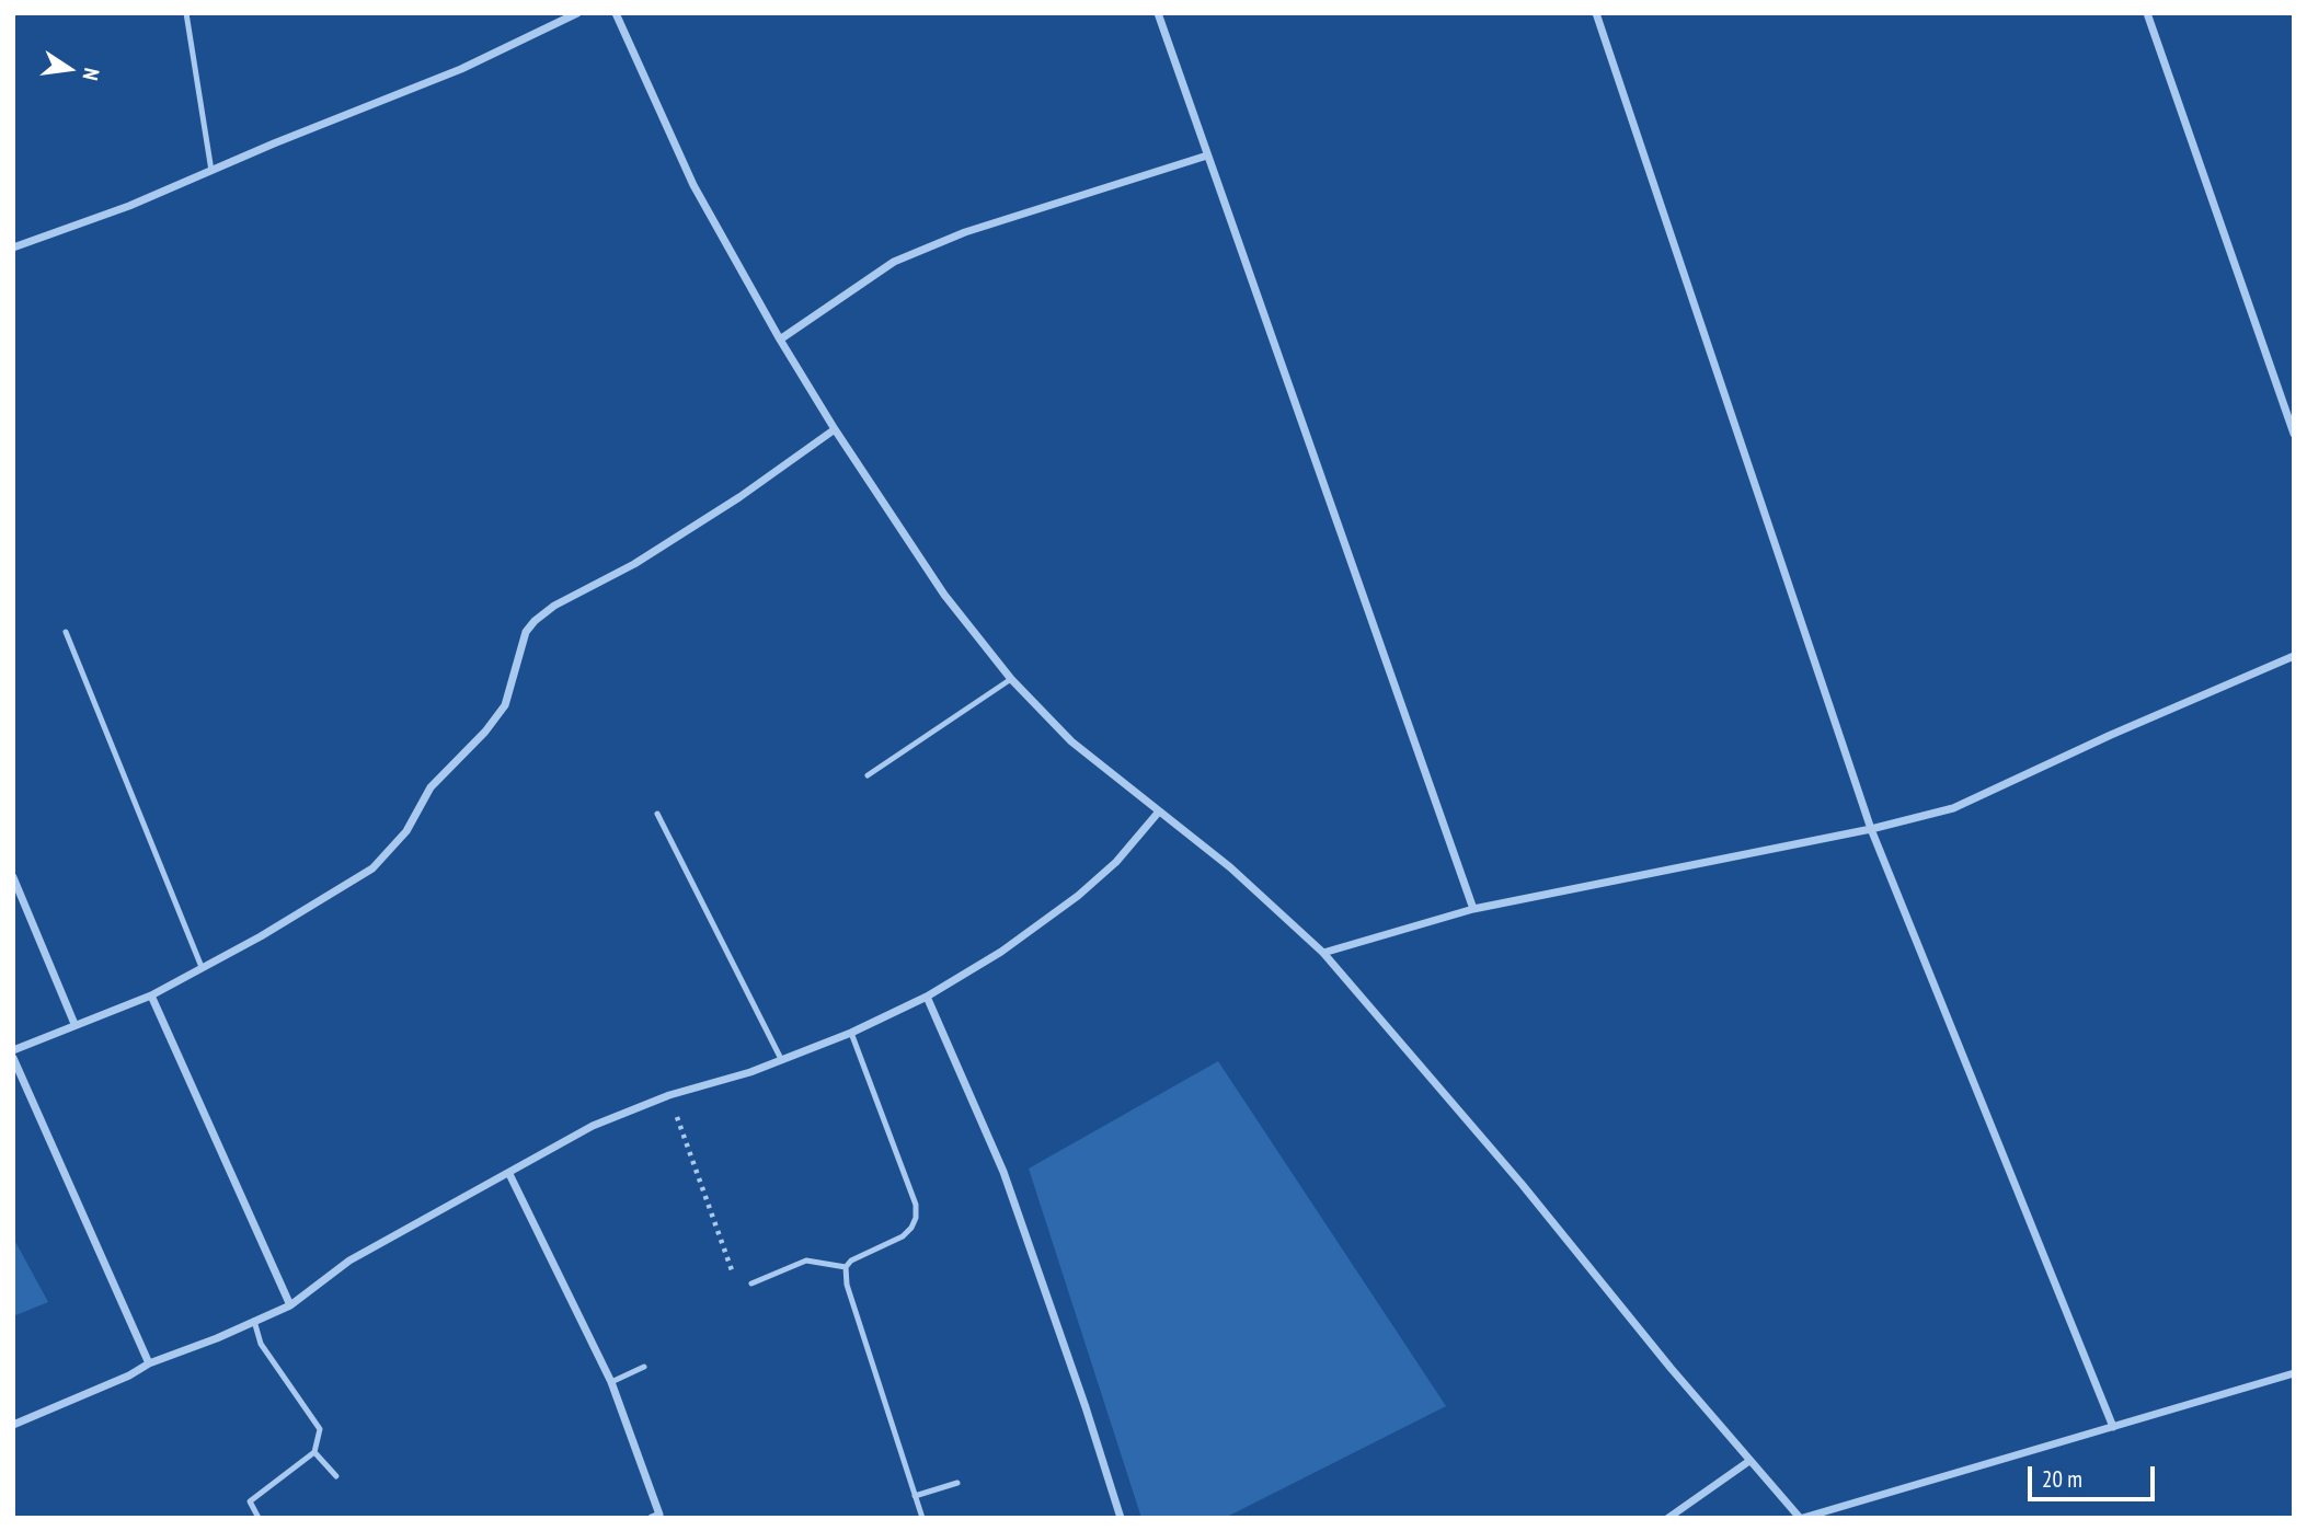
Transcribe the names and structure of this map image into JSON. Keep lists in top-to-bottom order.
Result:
{
  "scale_bar": "20 m",
  "north": "right"
}
